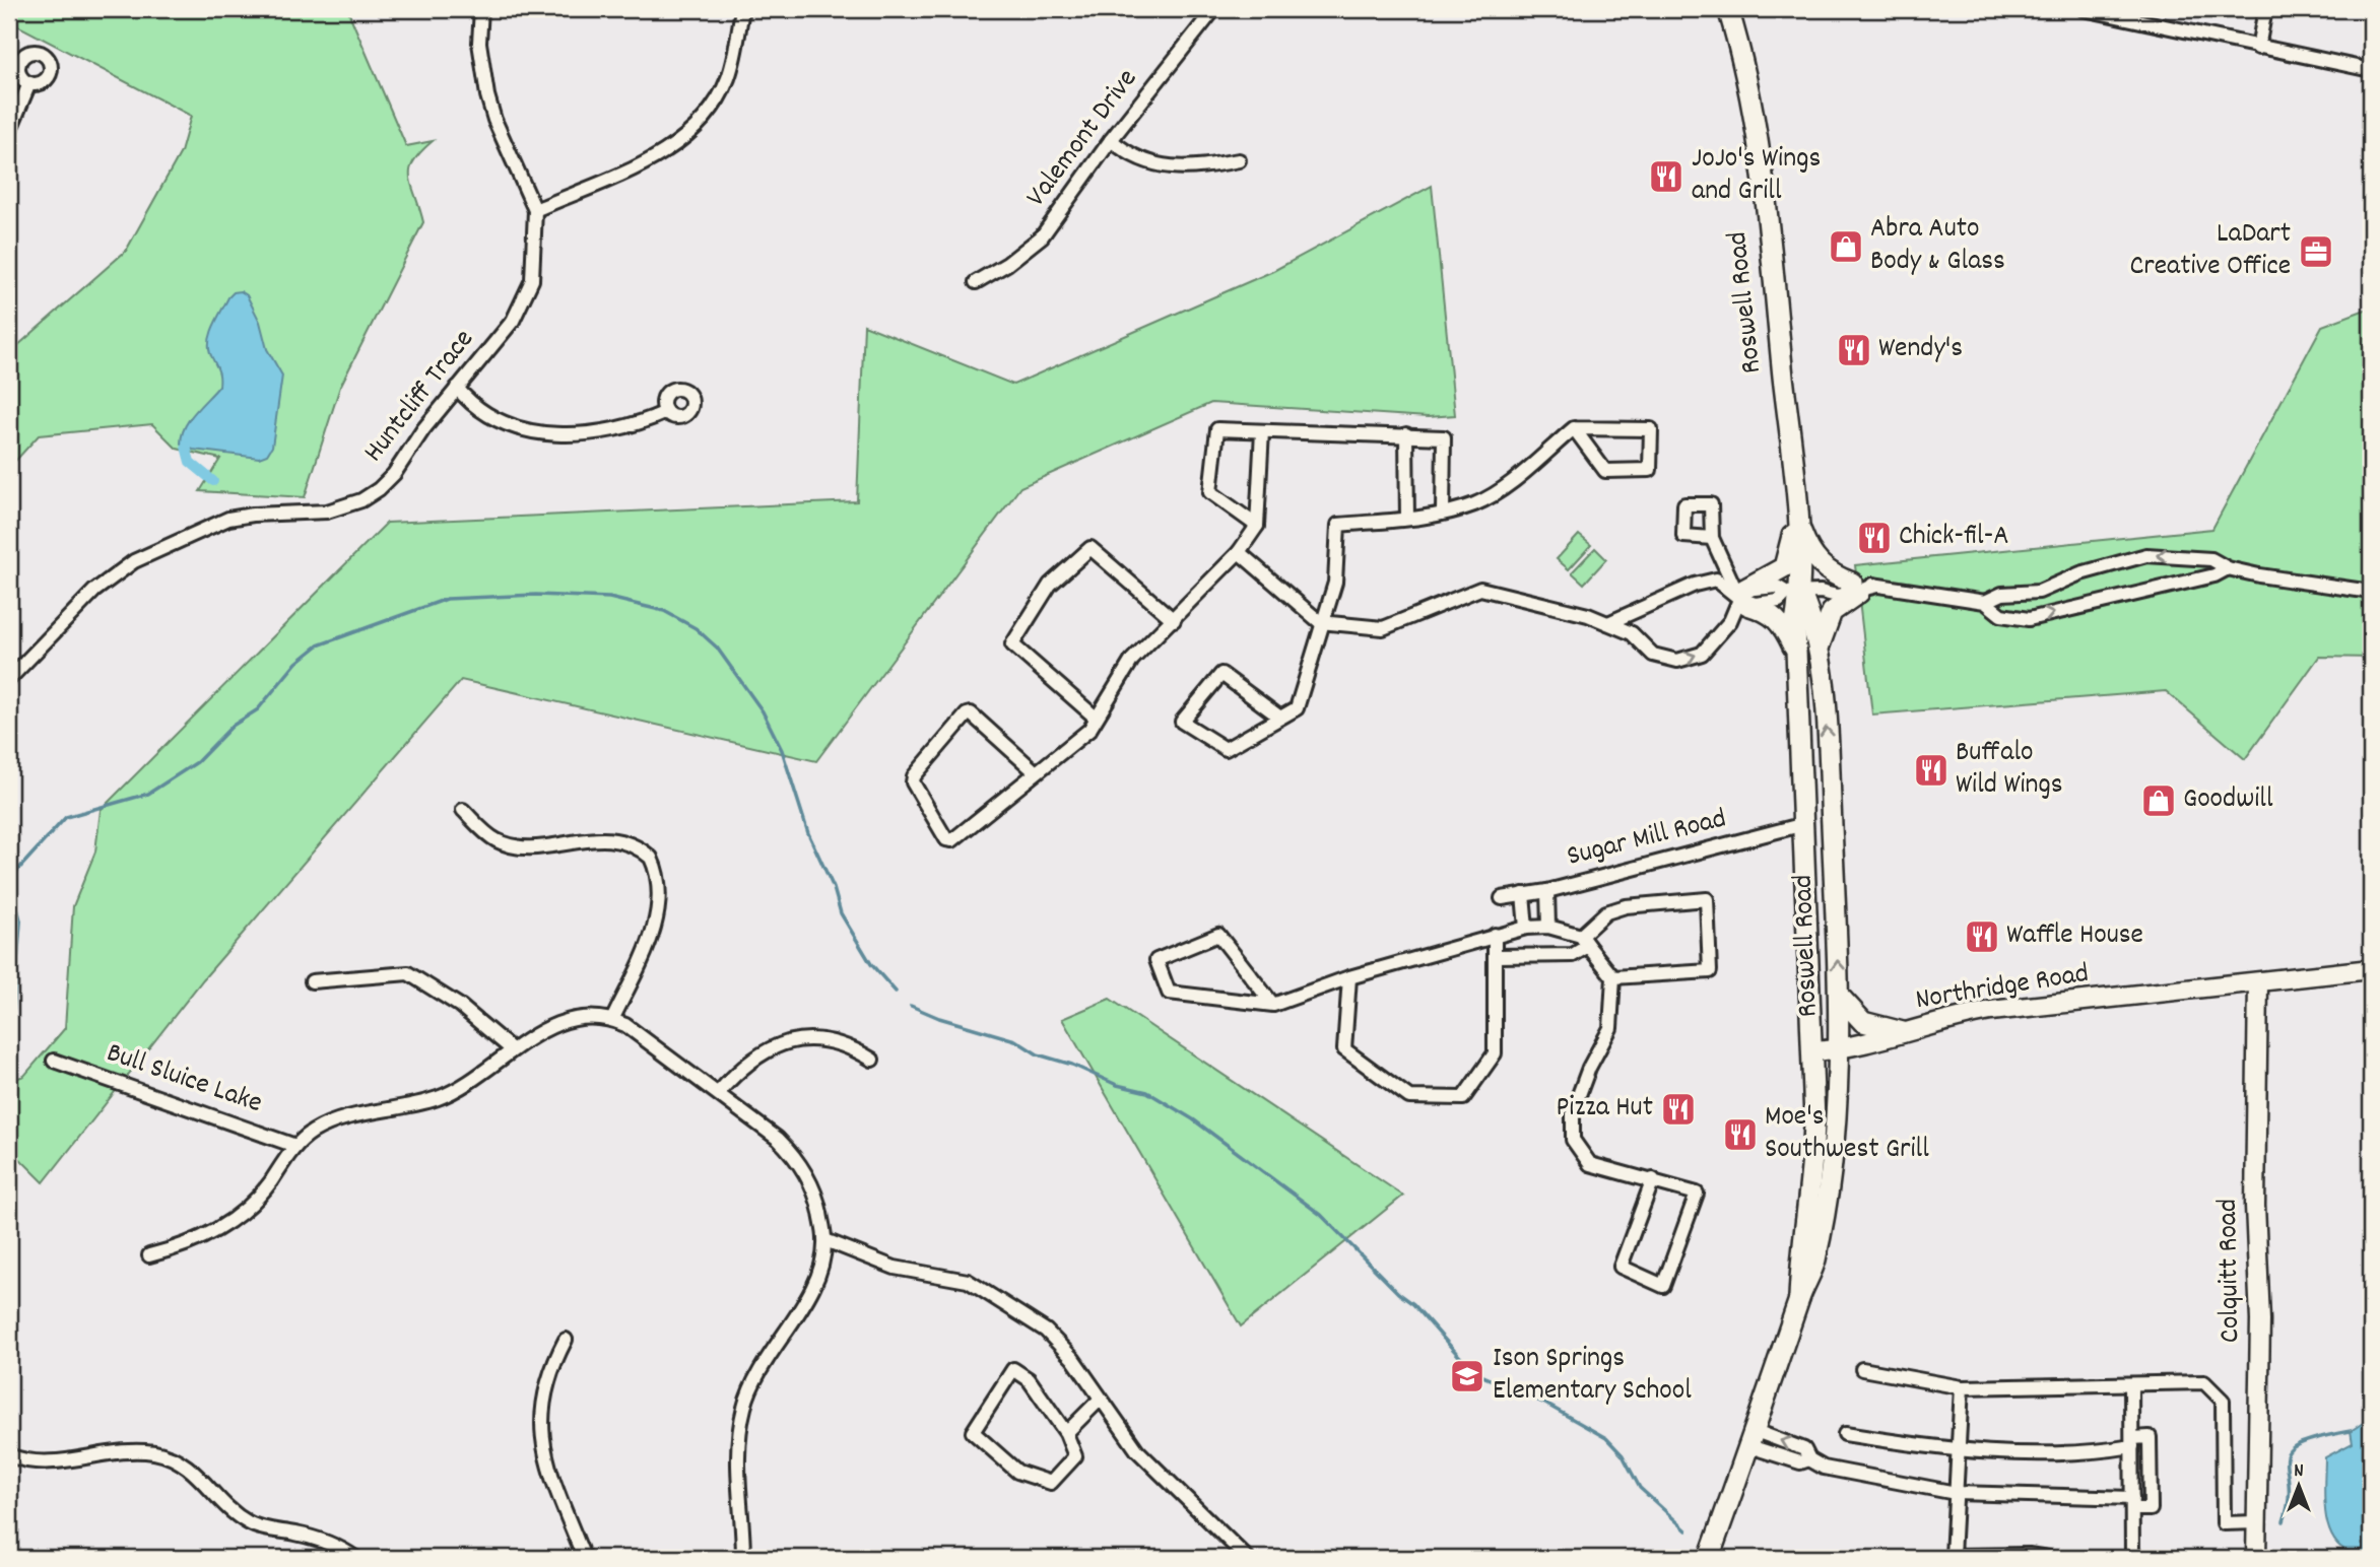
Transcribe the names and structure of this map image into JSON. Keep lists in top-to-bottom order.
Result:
{
  "streets": {
    "main road": ["Roswell Road"],
    "street": [
      "Valemont Drive",
      "Huntcliff Trace",
      "Sugar Mill Road",
      "Northridge Road",
      "Bull Sluice Lake",
      "Colquitt Road"
    ]
  },
  "crossings": [
    ["Roswell Road", "Sugar Mill Road"],
    ["Roswell Road", "Northridge Road"],
    ["Northridge Road", "Colquitt Road"]
  ],
  "places": {
    "restaurant": [
      "JoJo's Wings and Grill",
      "Wendy's",
      "Chick-fil-A",
      "Buffalo Wild Wings",
      "Waffle House",
      "Pizza Hut",
      "Moe's Southwest Grill"
    ],
    "shop": ["Abra Auto Body & Glass", "Goodwill"],
    "office": ["LaDart Creative Office"],
    "school or university": ["Ison Springs Elementary School"]
  },
  "north": "top"
}
